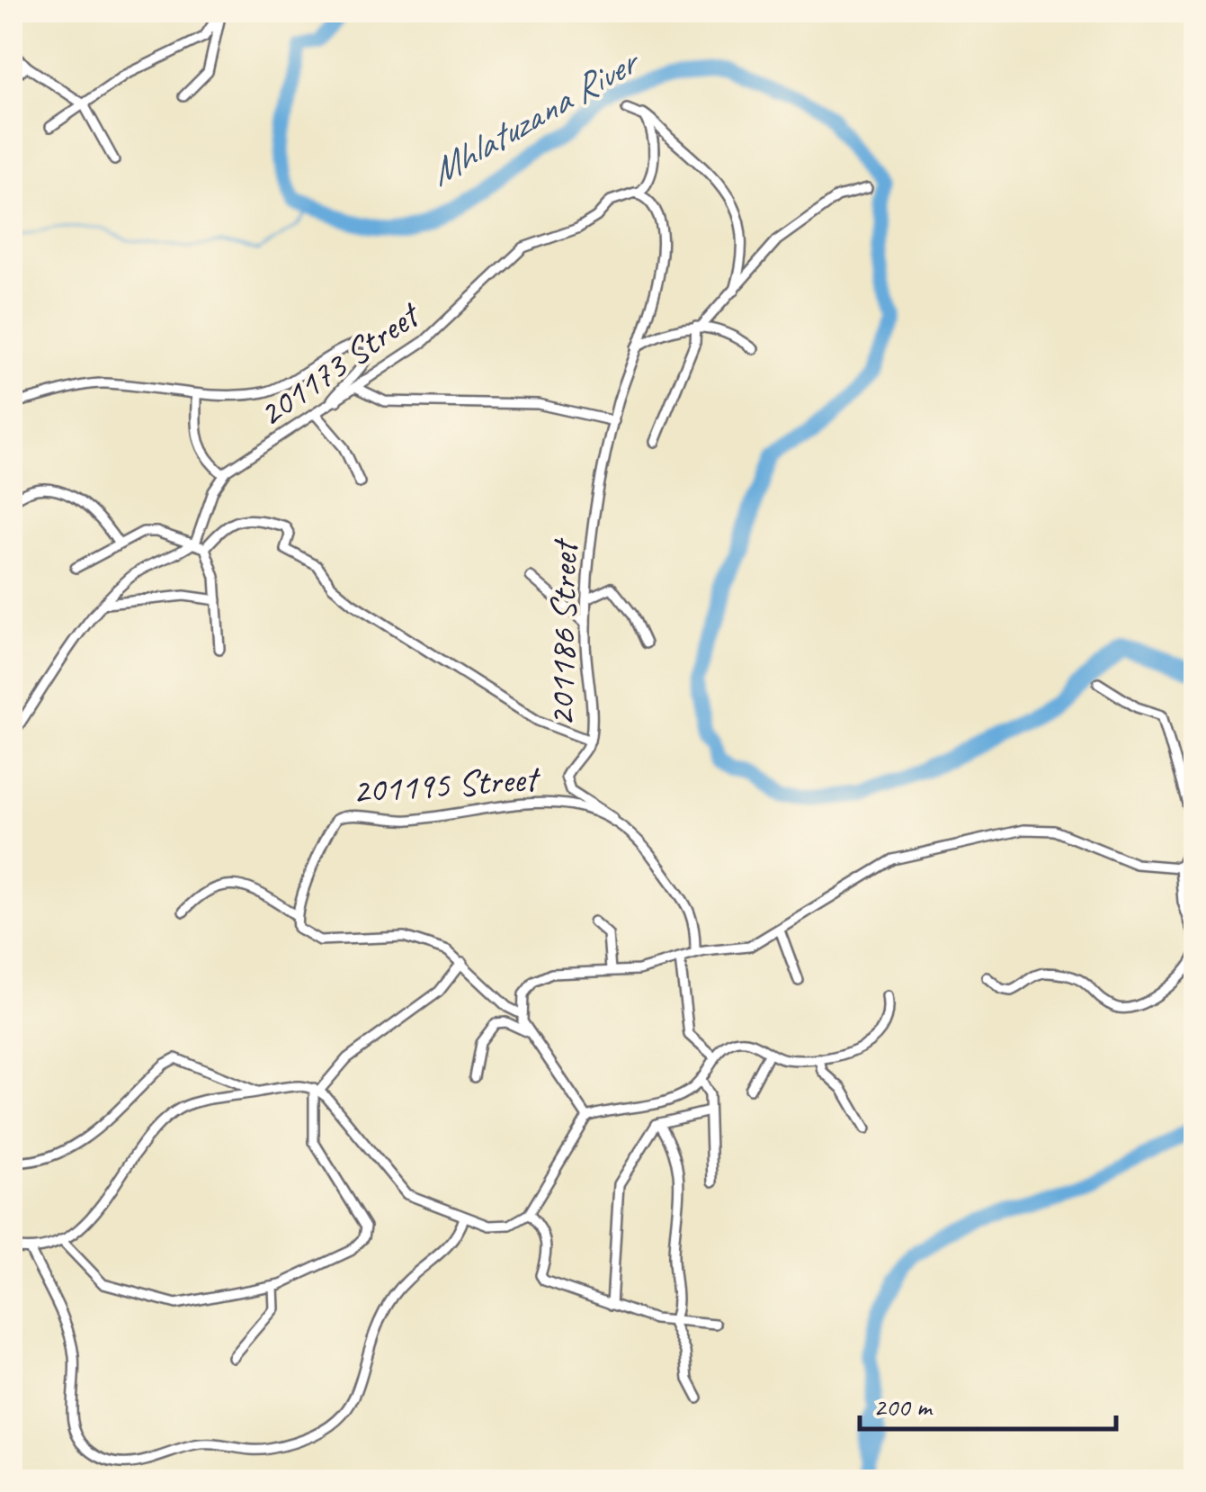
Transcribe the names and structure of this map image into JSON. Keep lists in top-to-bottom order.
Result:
{
  "streets": {
    "street": ["201173 Street", "201186 Street", "201195 Street"]
  },
  "crossings": [
    ["201173 Street", "201186 Street"],
    ["201186 Street", "201195 Street"]
  ],
  "water": ["Mhlatuzana River"],
  "scale_bar": "200 m"
}
